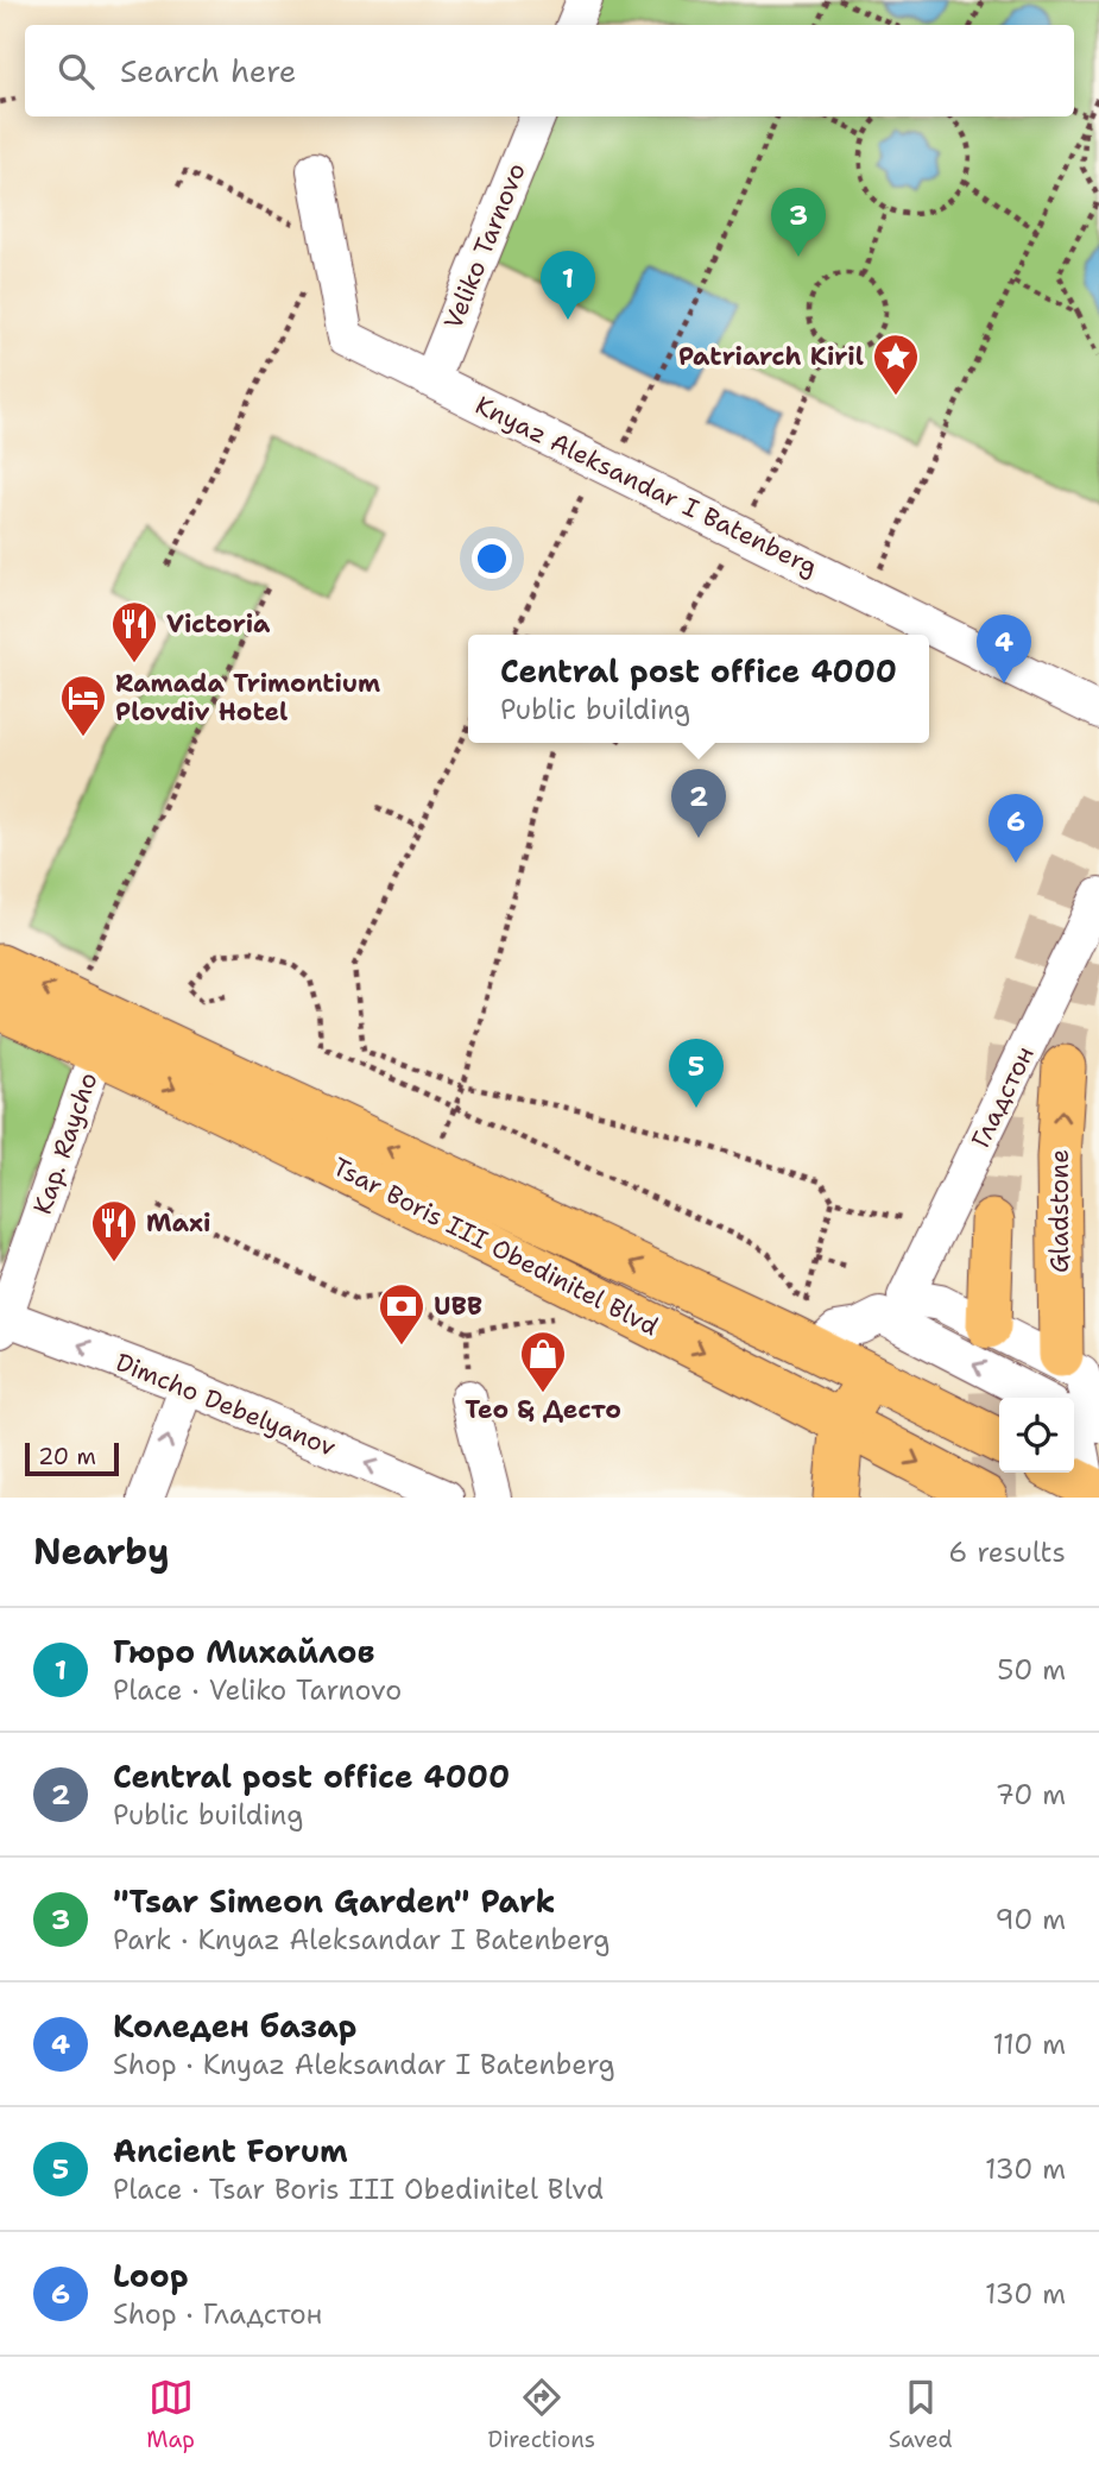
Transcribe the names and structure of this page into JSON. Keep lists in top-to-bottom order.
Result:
{
  "streets": {
    "main road": ["Gladstone", "Tsar Boris III Obedinitel Blvd"],
    "street": [
      "Veliko Tarnovo",
      "Knyaz Aleksandar I Batenberg",
      "Гладстон",
      "Kap. Raycho",
      "Dimcho Debelyanov"
    ]
  },
  "crossings": [
    ["Veliko Tarnovo", "Knyaz Aleksandar I Batenberg"],
    ["Kap. Raycho", "Tsar Boris III Obedinitel Blvd"],
    ["Kap. Raycho", "Dimcho Debelyanov"]
  ],
  "one_way": ["Dimcho Debelyanov"],
  "places": {
    "place": ["Patriarch Kiril"],
    "restaurant": ["Victoria", "Maxi"],
    "hotel": ["Ramada Trimontium Plovdiv Hotel"],
    "bank": ["UBB"],
    "shop": ["Тео & Десто"]
  },
  "scale_bar": "20 m",
  "page": {
    "search": "Search here",
    "pins": [
      "3",
      "1",
      "4",
      "2",
      "6",
      "5"
    ],
    "popup": ["Central post office 4000", "Public building"],
    "scale": "20 m",
    "heading": ["Nearby", "6 results"],
    "list": [
      {
        "mark": "1",
        "name": "Гюро Михайлов",
        "note": "Place · Veliko Tarnovo",
        "value": "50 m"
      },
      {
        "mark": "2",
        "name": "Central post office 4000",
        "note": "Public building",
        "value": "70 m"
      },
      {
        "mark": "3",
        "name": "\"Tsar Simeon Garden\" Park",
        "note": "Park · Knyaz Aleksandar I Batenberg",
        "value": "90 m"
      },
      {
        "mark": "4",
        "name": "Коледен базар",
        "note": "Shop · Knyaz Aleksandar I Batenberg",
        "value": "110 m"
      },
      {
        "mark": "5",
        "name": "Ancient Forum",
        "note": "Place · Tsar Boris III Obedinitel Blvd",
        "value": "130 m"
      },
      {
        "mark": "6",
        "name": "Loop",
        "note": "Shop · Гладстон",
        "value": "130 m"
      }
    ],
    "nav": ["Map", "Directions", "Saved"]
  }
}
